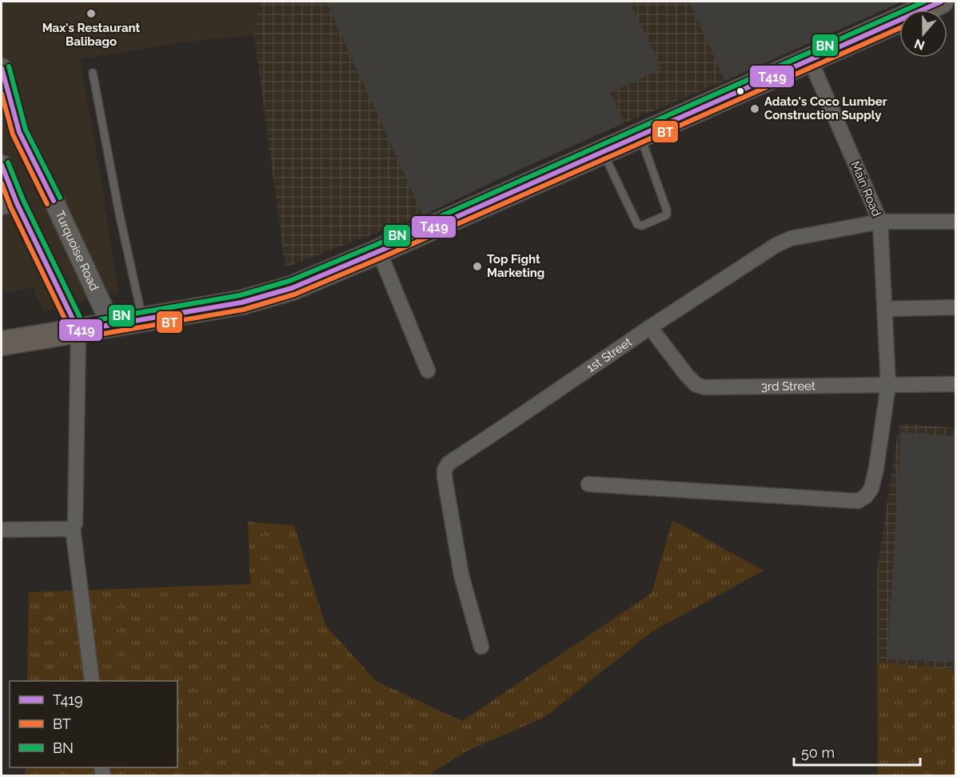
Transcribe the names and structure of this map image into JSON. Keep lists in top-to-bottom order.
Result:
{
  "streets": {
    "street": [
      "Main Road",
      "Turquoise Road",
      "1st Street",
      "3rd Street"
    ]
  },
  "crossings": [
    ["Main Road", "1st Street"],
    ["Main Road", "3rd Street"],
    ["1st Street", "3rd Street"]
  ],
  "places": ["Max's Restaurant Balibago", "Adato's Coco Lumber Construction Supply", "Top Fight Marketing"],
  "lines": ["transit line T419", "transit line BN", "transit line BT"],
  "legend": ["T419", "BT", "BN"],
  "scale_bar": "50 m",
  "north": "bottom"
}
